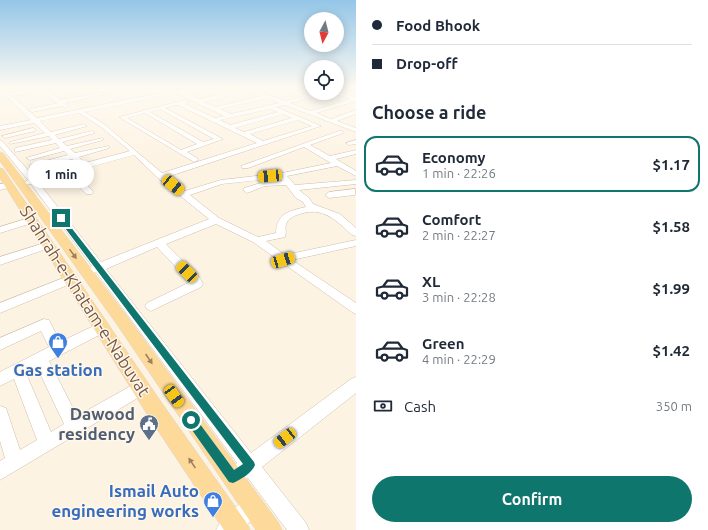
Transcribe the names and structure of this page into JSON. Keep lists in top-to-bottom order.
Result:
{
  "streets": {
    "main road": ["Shahrah-e-Khatam-e-Nabuvat"]
  },
  "places": {
    "shop": ["Gas station", "Ismail Auto engineering works"],
    "public building": ["Dawood residency"]
  },
  "north": "bottom",
  "page": {
    "banner": ["Food Bhook", "Drop-off"],
    "heading": "Choose a ride",
    "list": [
      {
        "name": "Economy",
        "note": "1 min · 22:26",
        "value": "$1.17"
      },
      {
        "name": "Comfort",
        "note": "2 min · 22:27",
        "value": "$1.58"
      },
      {
        "name": "XL",
        "note": "3 min · 22:28",
        "value": "$1.99"
      },
      {
        "name": "Green",
        "note": "4 min · 22:29",
        "value": "$1.42"
      }
    ],
    "bubble": "1 min",
    "pay": ["Cash", "350 m"],
    "buttons": "Confirm"
  }
}
